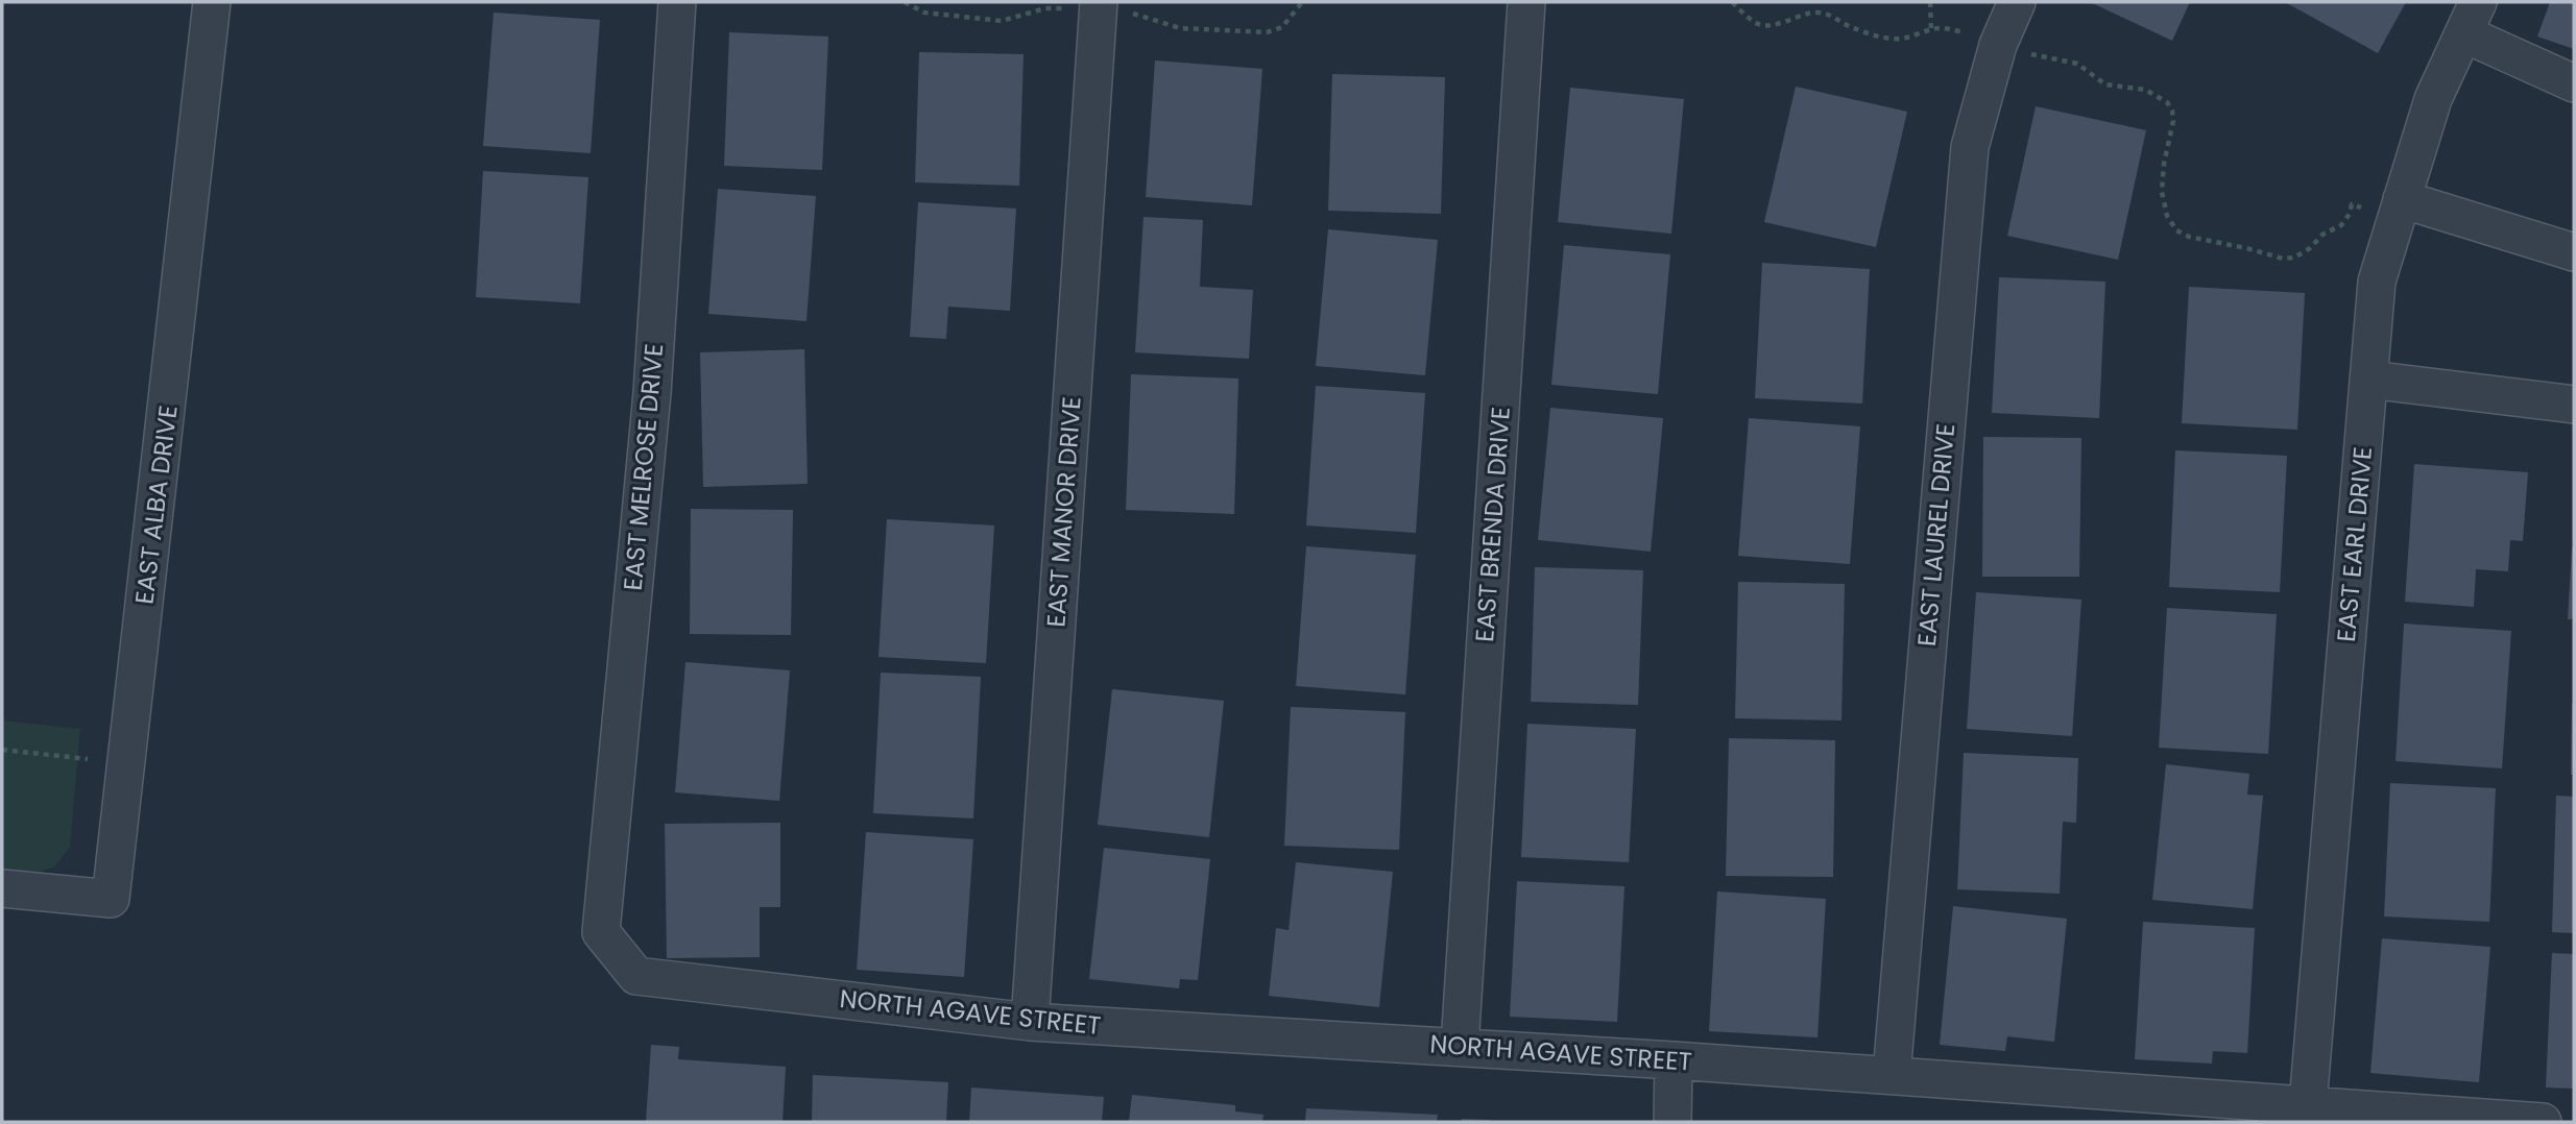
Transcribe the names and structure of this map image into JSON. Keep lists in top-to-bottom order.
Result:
{
  "streets": {
    "street": [
      "EAST MELROSE DRIVE",
      "EAST ALBA DRIVE",
      "EAST MANOR DRIVE",
      "EAST BRENDA DRIVE",
      "EAST LAUREL DRIVE",
      "EAST EARL DRIVE",
      "NORTH AGAVE STREET"
    ]
  },
  "crossings": [
    ["EAST MELROSE DRIVE", "NORTH AGAVE STREET"],
    ["EAST MANOR DRIVE", "NORTH AGAVE STREET"],
    ["EAST BRENDA DRIVE", "NORTH AGAVE STREET"],
    ["EAST LAUREL DRIVE", "NORTH AGAVE STREET"],
    ["EAST EARL DRIVE", "NORTH AGAVE STREET"]
  ]
}
